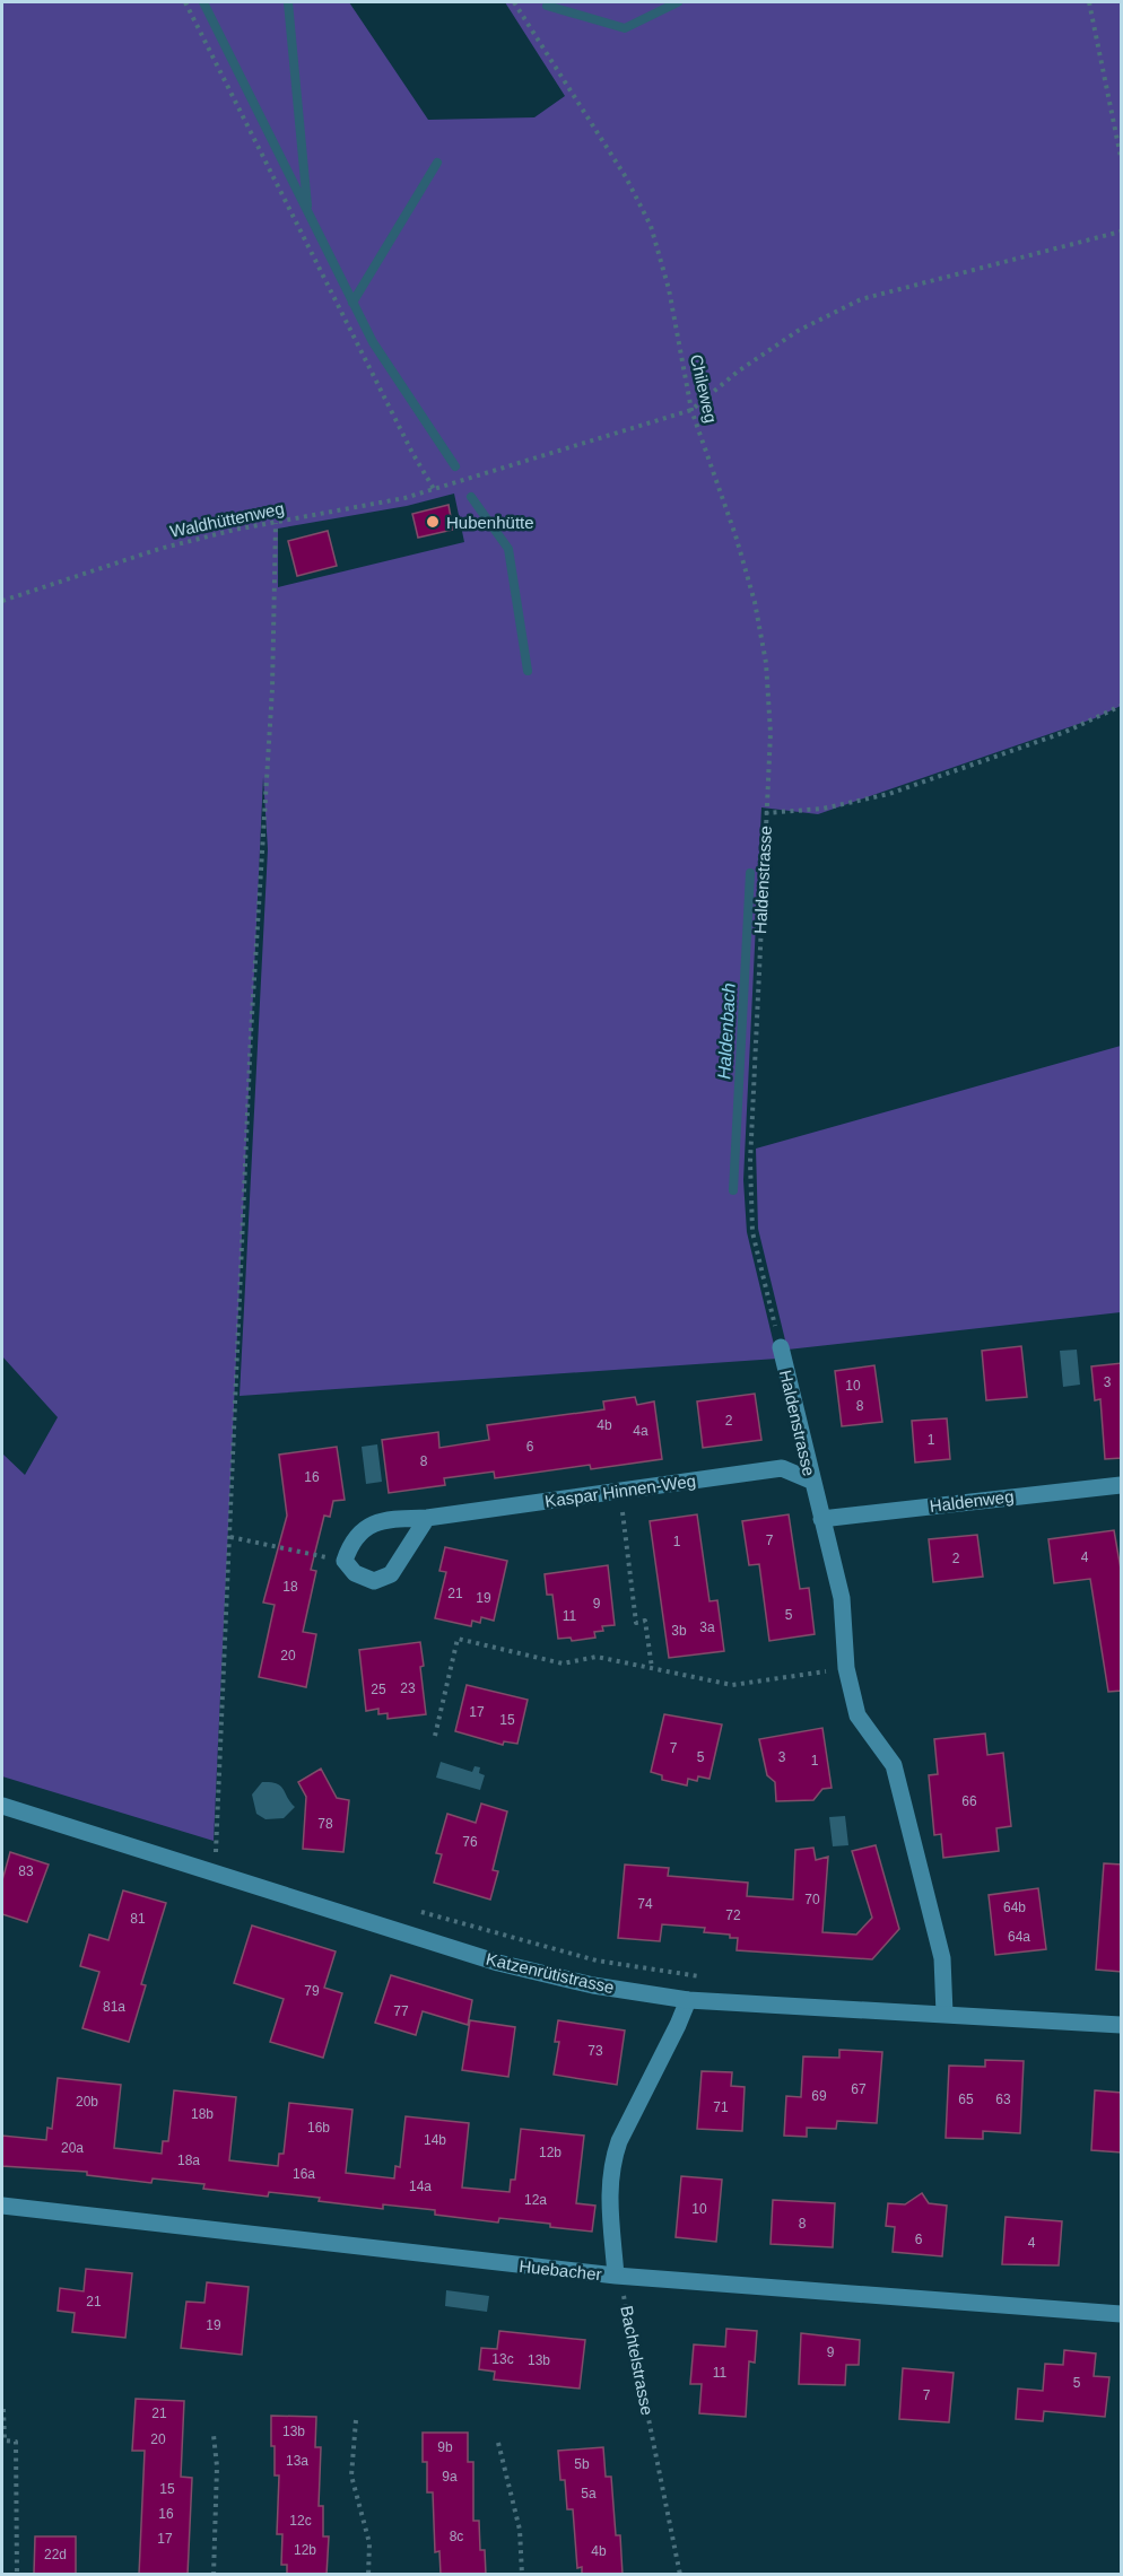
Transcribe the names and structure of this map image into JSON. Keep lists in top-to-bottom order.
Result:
{
  "streets": {
    "street": [
      "Haldenstrasse",
      "Kaspar Hinnen-Weg",
      "Haldenweg",
      "Katzenrütistrasse",
      "Huebacher"
    ],
    "path": ["Chileweg", "Waldhüttenweg", "Bachtelstrasse"]
  },
  "crossings": [
    ["Chileweg", "Waldhüttenweg"],
    ["Chileweg", "Haldenstrasse"],
    ["Haldenstrasse", "Kaspar Hinnen-Weg"],
    ["Haldenstrasse", "Haldenweg"],
    ["Haldenstrasse", "Katzenrütistrasse"],
    ["Huebacher", "Bachtelstrasse"]
  ],
  "water": ["Haldenbach"],
  "places": ["Hubenhütte"],
  "house_numbers": [
    "3",
    "10",
    "8",
    "2",
    "4b",
    "4a",
    "1",
    "6",
    "8",
    "16",
    "7",
    "1",
    "4",
    "2",
    "18",
    "21",
    "19",
    "9",
    "5",
    "11",
    "3a",
    "3b",
    "20",
    "23",
    "25",
    "17",
    "15",
    "7",
    "5",
    "3",
    "1",
    "66",
    "78",
    "76",
    "83",
    "70",
    "74",
    "64b",
    "72",
    "81",
    "64a",
    "79",
    "81a",
    "77",
    "73",
    "67",
    "69",
    "65",
    "63",
    "20b",
    "71",
    "18b",
    "16b",
    "14b",
    "20a",
    "12b",
    "18a",
    "16a",
    "14a",
    "12a",
    "10",
    "8",
    "6",
    "4",
    "21",
    "19",
    "9",
    "13c",
    "13b",
    "11",
    "5",
    "7",
    "21",
    "13b",
    "20",
    "9b",
    "13a",
    "5b",
    "9a",
    "15",
    "5a",
    "16",
    "12c",
    "8c",
    "17",
    "12b",
    "4b",
    "22d"
  ]
}
